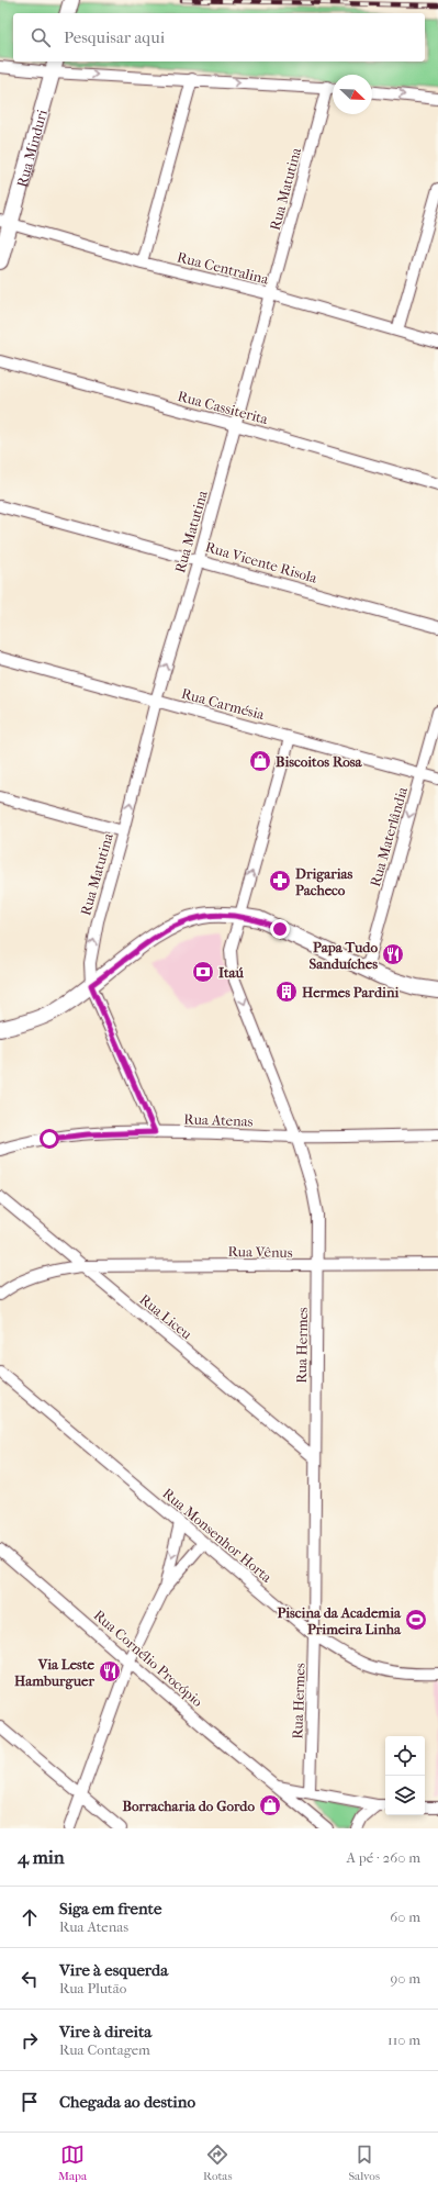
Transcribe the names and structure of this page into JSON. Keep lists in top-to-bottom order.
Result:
{
  "streets": {
    "street": [
      "Rua Minduri",
      "Rua Matutina",
      "Rua Centralina",
      "Rua Cassiterita",
      "Rua Vicente Risola",
      "Rua Carmésia",
      "Rua Materlândia",
      "Rua Atenas",
      "Rua Vênus",
      "Rua Liceu",
      "Rua Hermes",
      "Rua Monsenhor Horta",
      "Rua Cornélio Procópio"
    ]
  },
  "crossings": [
    ["Rua Minduri", "Rua Centralina"],
    ["Rua Matutina", "Rua Centralina"],
    ["Rua Matutina", "Rua Cassiterita"],
    ["Rua Matutina", "Rua Vicente Risola"],
    ["Rua Matutina", "Rua Carmésia"],
    ["Rua Carmésia", "Rua Materlândia"],
    ["Rua Carmésia", "Rua Hermes"],
    ["Rua Atenas", "Rua Hermes"],
    ["Rua Vênus", "Rua Liceu"],
    ["Rua Vênus", "Rua Hermes"],
    ["Rua Liceu", "Rua Hermes"],
    ["Rua Hermes", "Rua Monsenhor Horta"]
  ],
  "one_way": ["Rua Matutina", "Rua Materlândia"],
  "places": {
    "shop": ["Biscoitos Rosa", "Borracharia do Gordo"],
    "pharmacy": ["Drigarias Pacheco"],
    "restaurant": ["Papa Tudo Sanduíches", "Via Leste Hamburguer"],
    "bank": ["Itaú"],
    "building": ["Hermes Pardini"],
    "sports": ["Piscina da Academia Primeira Linha"]
  },
  "north": "bottom right",
  "page": {
    "search": "Pesquisar aqui",
    "heading": ["4 min", "A pé · 260 m"],
    "list": [
      ["Siga em frente", "Rua Atenas", "60 m"],
      ["Vire à esquerda", "Rua Plutão", "90 m"],
      ["Vire à direita", "Rua Contagem", "110 m"],
      "Chegada ao destino"
    ],
    "nav": ["Mapa", "Rotas", "Salvos"]
  }
}
